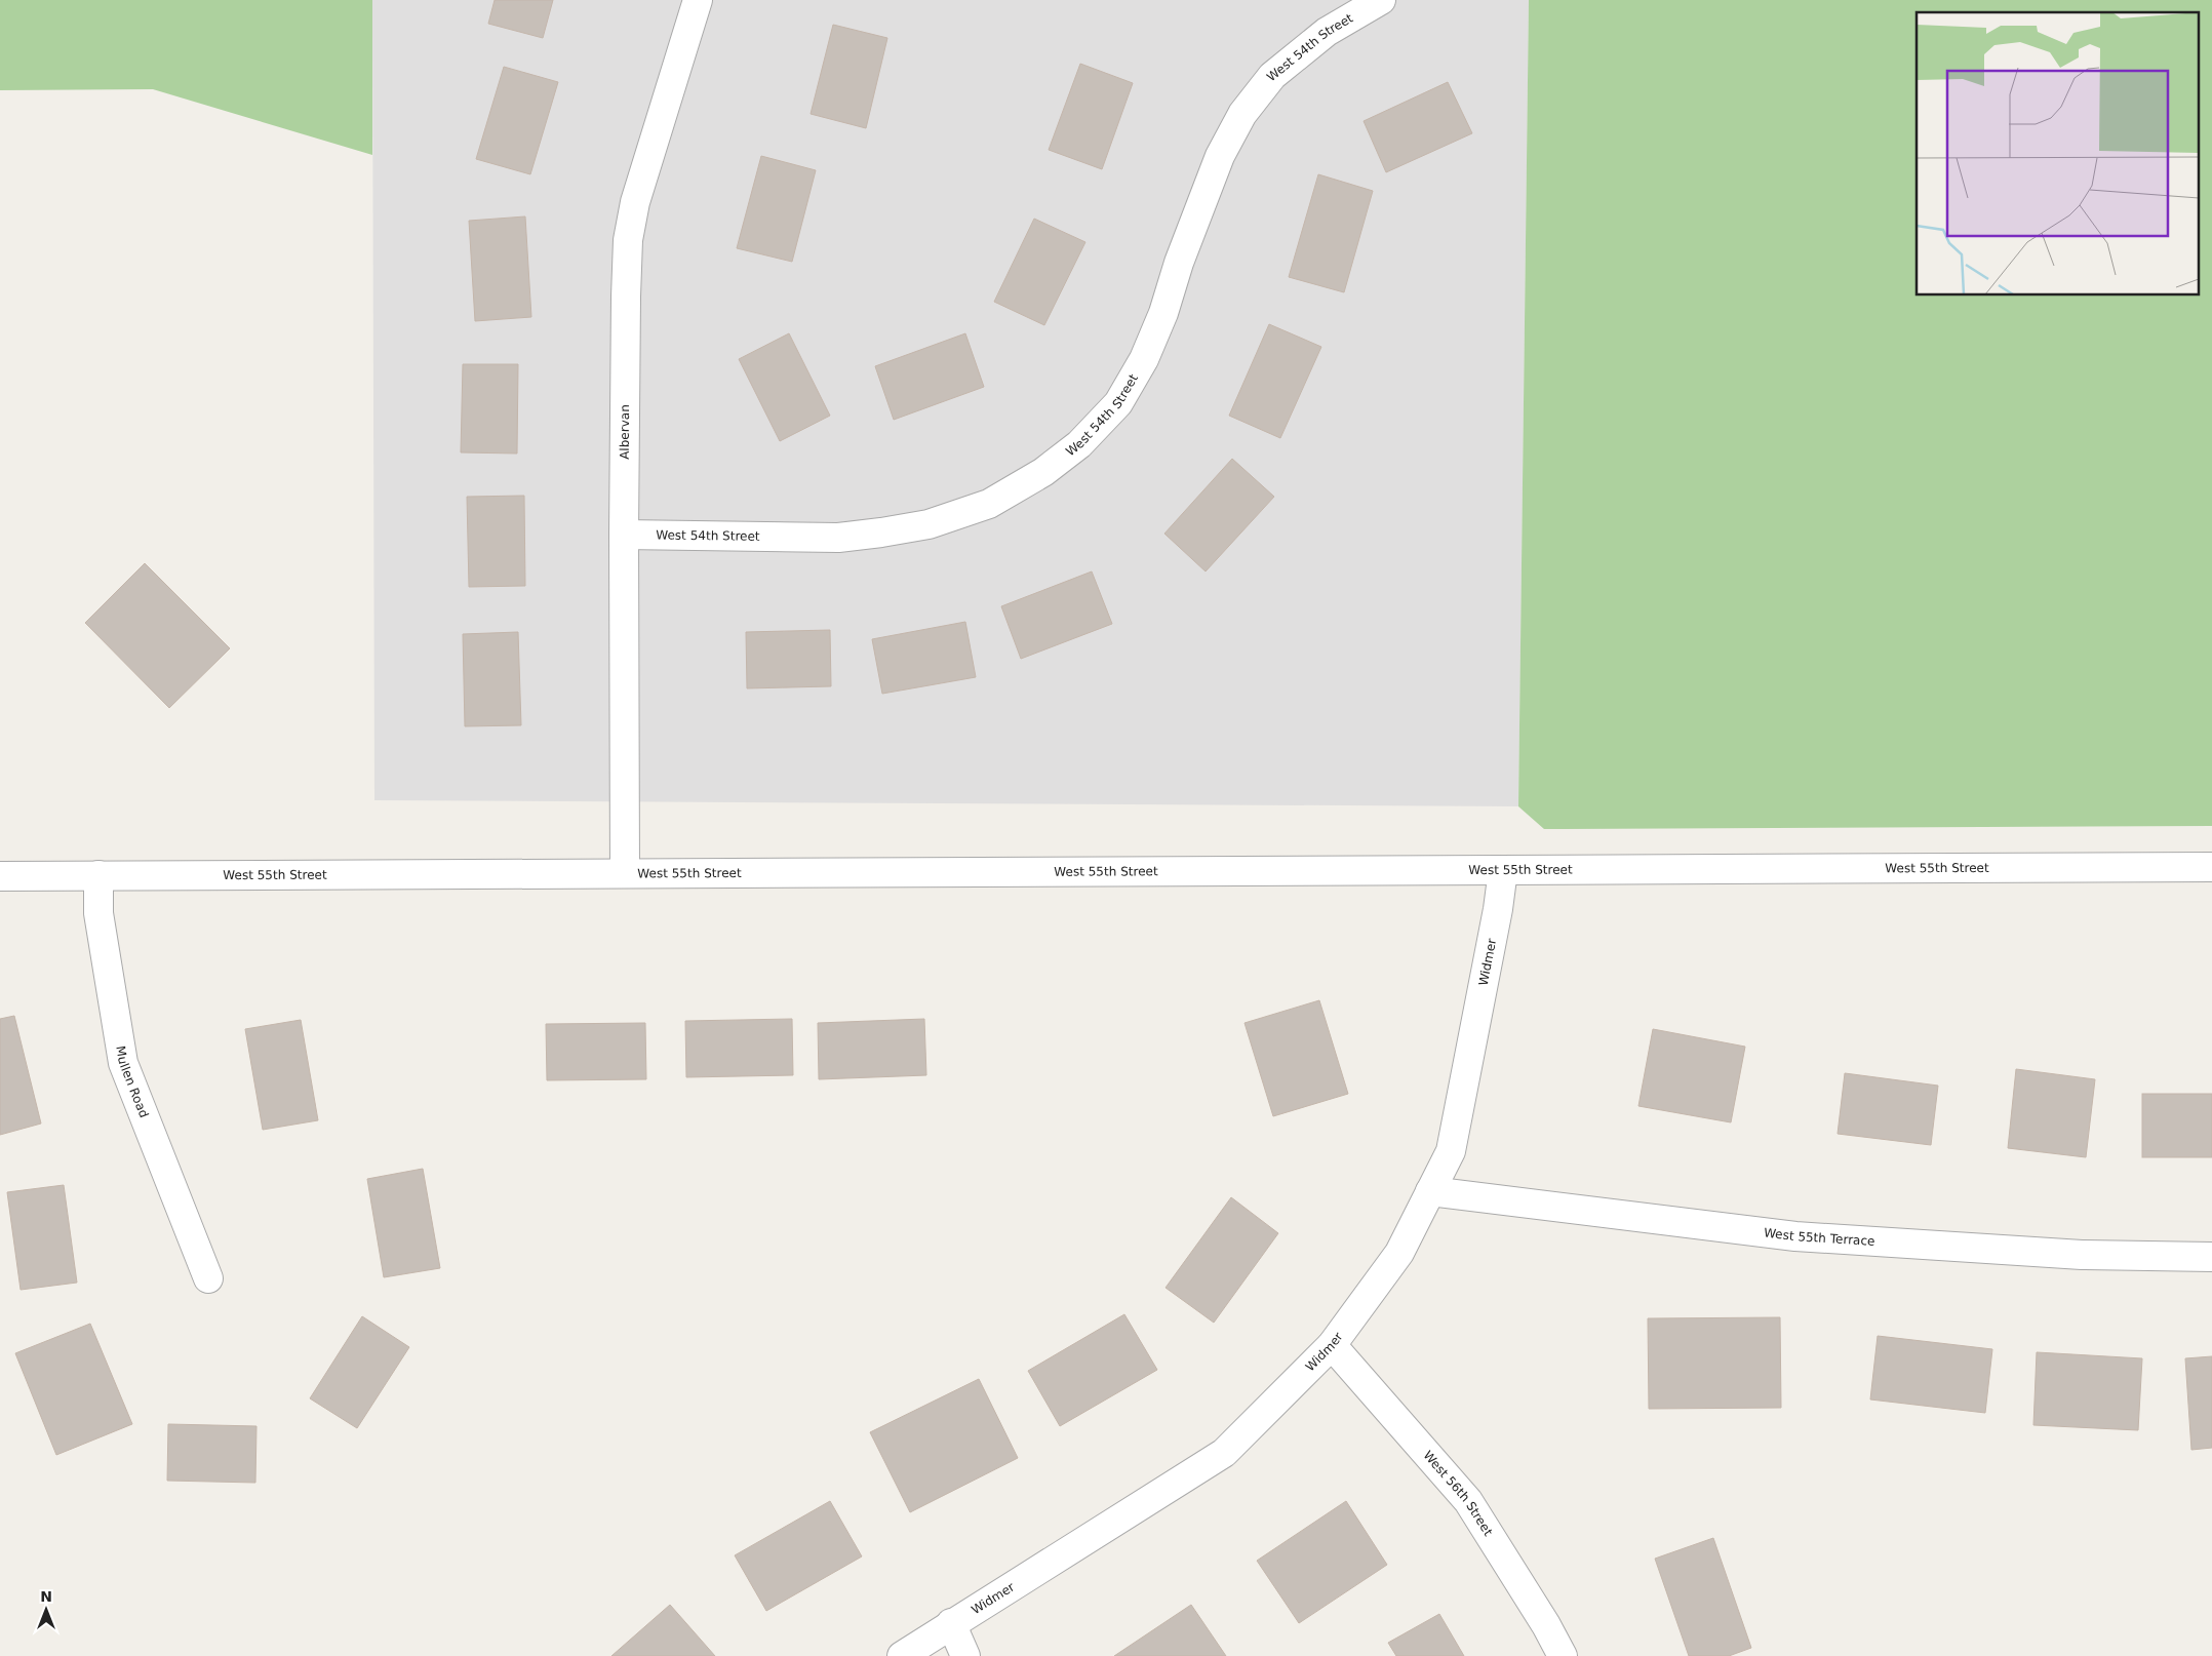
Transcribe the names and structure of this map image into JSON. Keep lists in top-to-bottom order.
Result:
{
  "streets": {
    "street": [
      "West 54th Street",
      "Albervan",
      "West 55th Street",
      "Widmer",
      "Mullen Road",
      "West 55th Terrace",
      "West 56th Street"
    ]
  },
  "crossings": [
    ["West 54th Street", "Albervan"],
    ["Albervan", "West 55th Street"],
    ["West 55th Street", "Widmer"],
    ["West 55th Street", "Mullen Road"],
    ["Widmer", "West 55th Terrace"],
    ["Widmer", "West 56th Street"]
  ],
  "north": "top"
}
